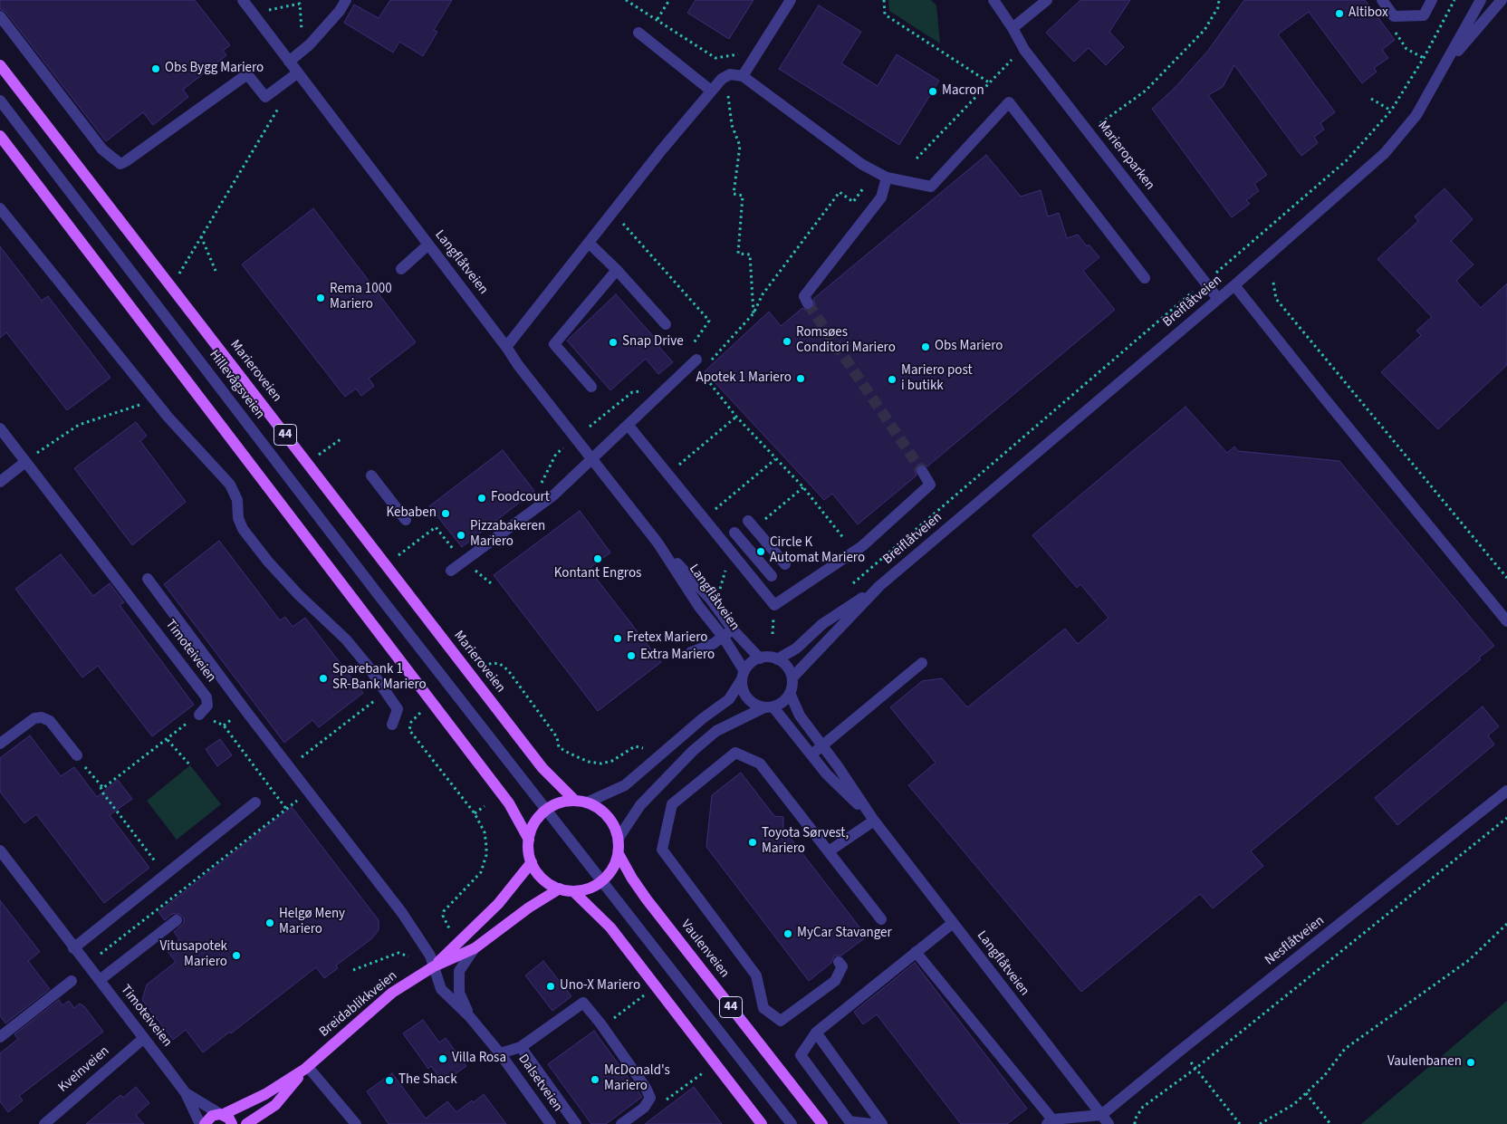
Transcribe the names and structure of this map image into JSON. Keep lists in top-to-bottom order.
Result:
{
  "streets": {
    "main road": [
      "Marieroveien",
      "44",
      "Vaulenveien",
      "Breidablikkveien"
    ],
    "street": [
      "Marieroparken",
      "Langflåtveien",
      "Breiflåtveien",
      "Hillevågsveien",
      "Timoteiveien",
      "Nesflåtveien",
      "Kveinveien",
      "Dalsetveien"
    ]
  },
  "crossings": [
    ["Marieroparken", "Breiflåtveien"],
    ["Langflåtveien", "Breiflåtveien"],
    ["Langflåtveien", "Nesflåtveien"],
    ["Marieroveien", "44"],
    ["Hillevågsveien", "44"],
    ["44", "Vaulenveien"],
    ["Timoteiveien", "Breidablikkveien"],
    ["Timoteiveien", "Kveinveien"],
    ["Breidablikkveien", "Dalsetveien"]
  ],
  "places": [
    "Altibox",
    "Obs Bygg Mariero",
    "Macron",
    "Rema 1000 Mariero",
    "Romsøes Conditori Mariero",
    "Snap Drive",
    "Obs Mariero",
    "Apotek 1 Mariero",
    "Mariero post i butikk",
    "Foodcourt",
    "Kebaben",
    "Pizzabakeren Mariero",
    "Circle K Automat Mariero",
    "Kontant Engros",
    "Fretex Mariero",
    "Extra Mariero",
    "Sparebank 1 SR-Bank Mariero",
    "Toyota Sørvest, Mariero",
    "Helgø Meny Mariero",
    "MyCar Stavanger",
    "Vitusapotek Mariero",
    "Uno-X Mariero",
    "Villa Rosa",
    "Vaulenbanen",
    "McDonald's Mariero",
    "The Shack"
  ]
}
